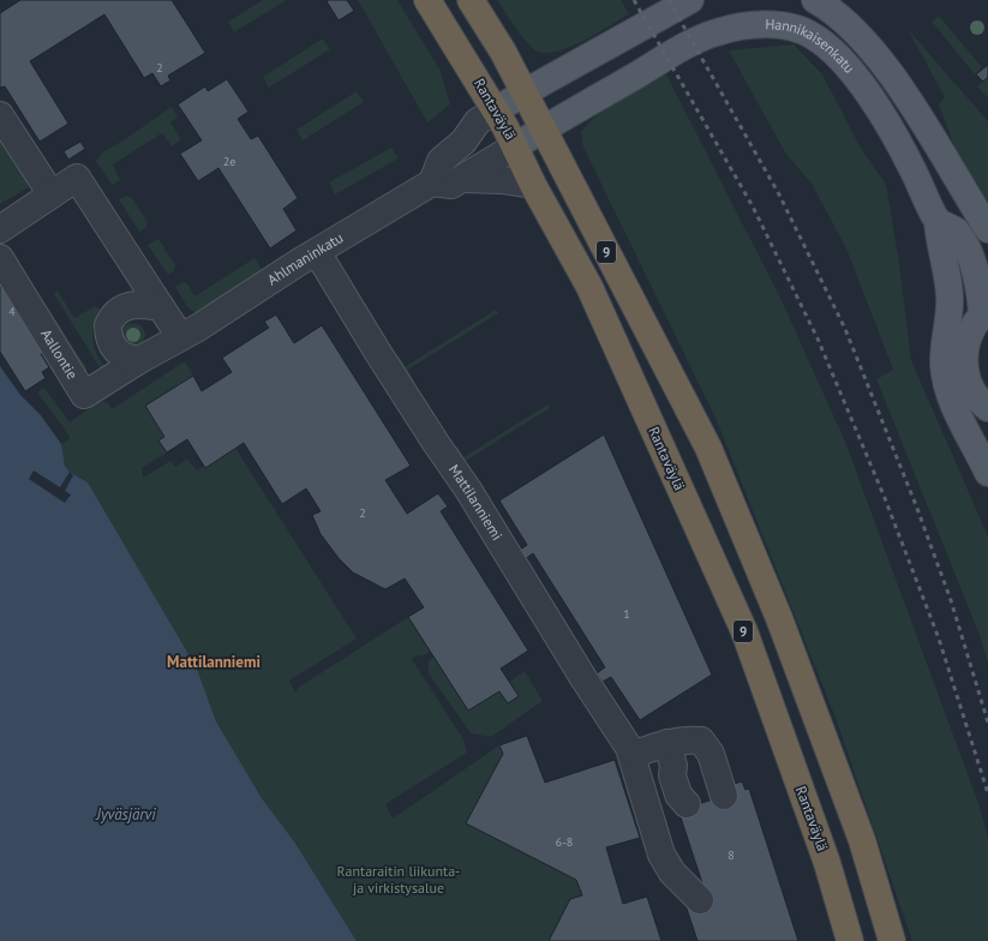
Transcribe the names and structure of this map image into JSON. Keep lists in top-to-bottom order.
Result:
{
  "streets": {
    "highway": ["Rantaväylä", "9"],
    "main road": ["Hannikaisenkatu"],
    "street": ["Ahlmaninkatu", "Aallontie", "Mattilanniemi"]
  },
  "crossings": [
    ["Hannikaisenkatu", "Rantaväylä"],
    ["Hannikaisenkatu", "9"],
    ["Ahlmaninkatu", "Aallontie"],
    ["Ahlmaninkatu", "Mattilanniemi"]
  ],
  "districts": ["Mattilanniemi"],
  "water": ["Jyväsjärvi"],
  "parks": ["Rantaraitin liikunta- ja virkistysalue"],
  "house_numbers": [
    "2",
    "2e",
    "4",
    "2",
    "1",
    "6-8",
    "8"
  ]
}
